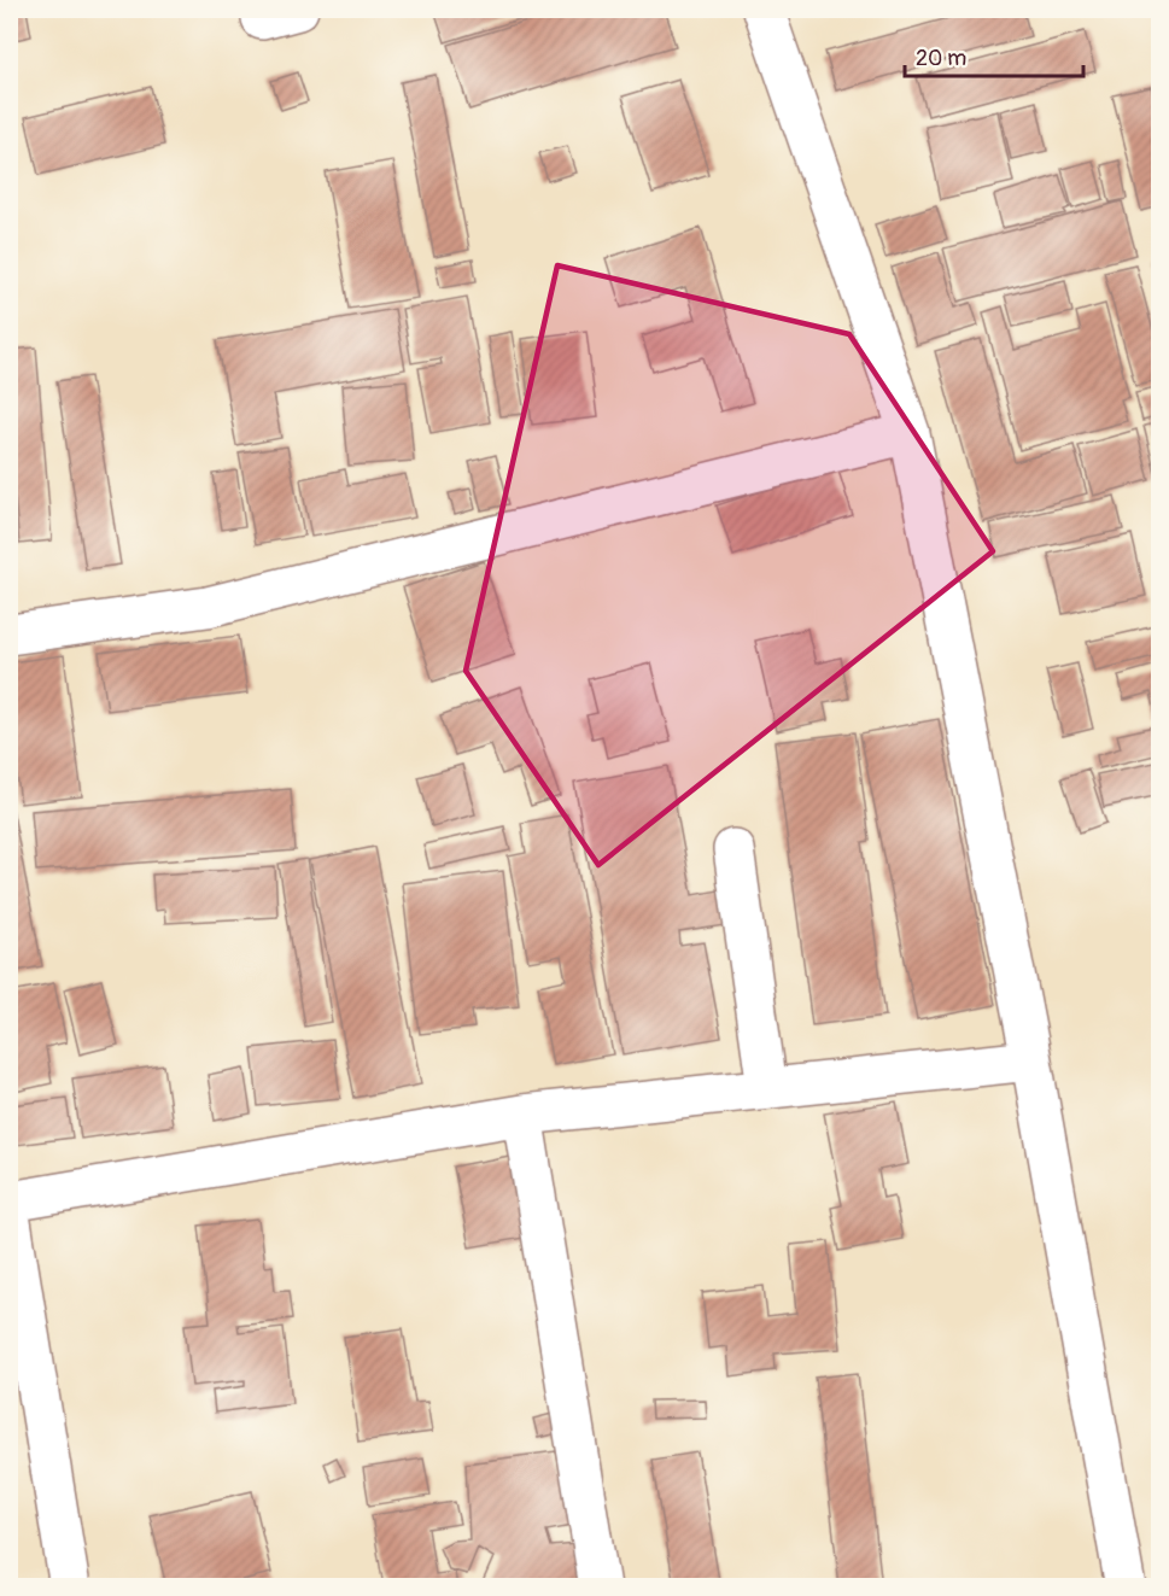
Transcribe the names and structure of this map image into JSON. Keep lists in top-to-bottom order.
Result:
{
  "scale_bar": "20 m"
}
